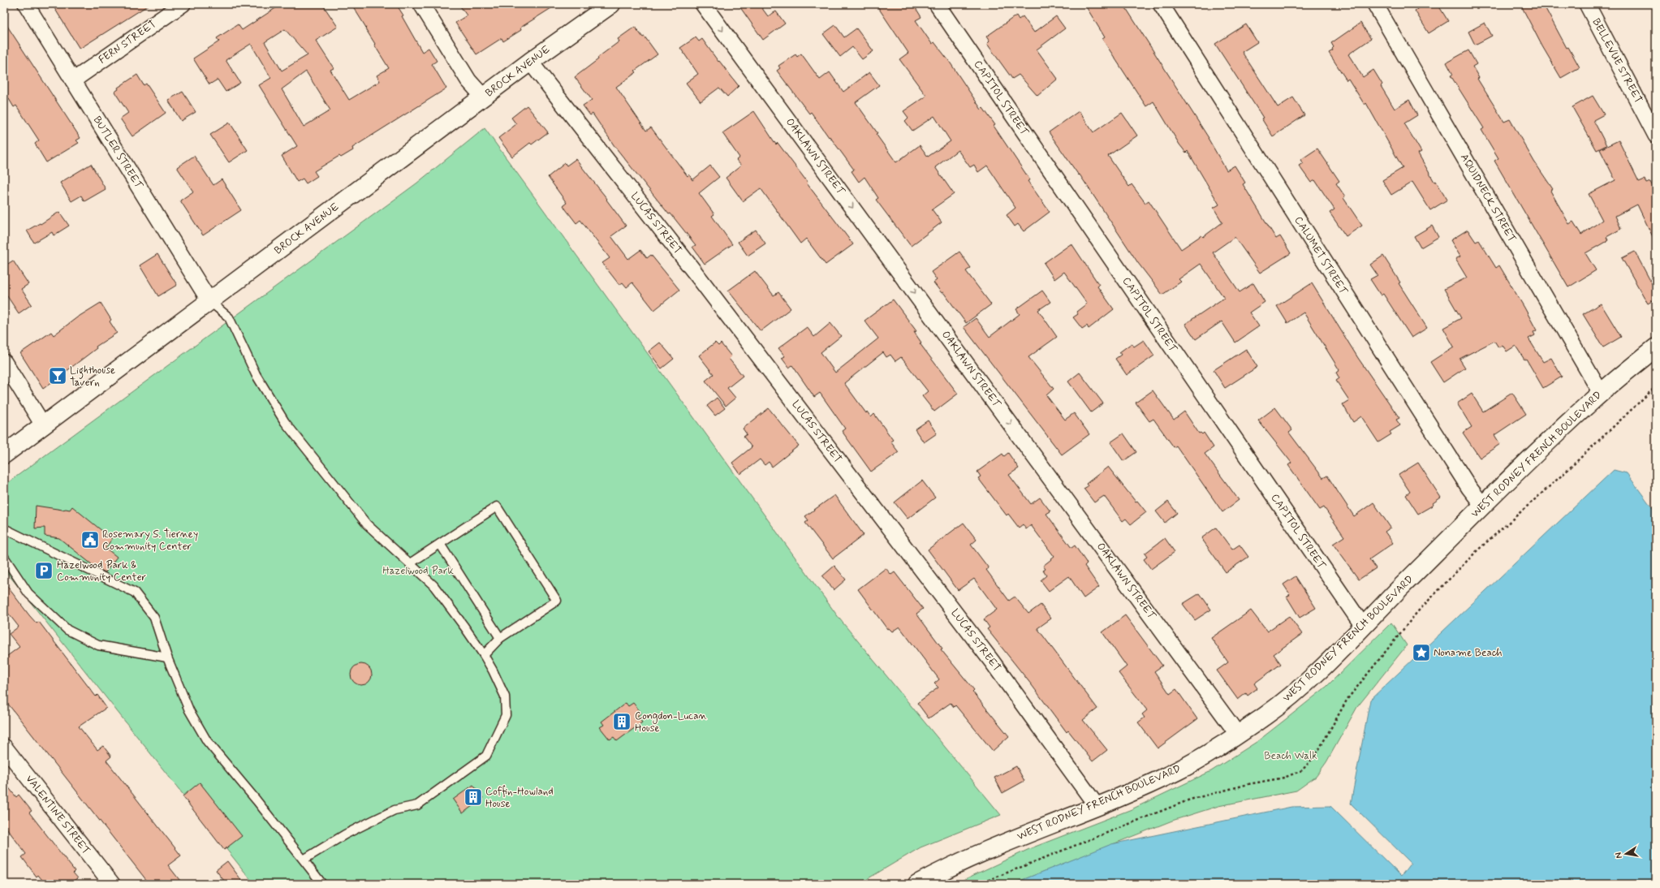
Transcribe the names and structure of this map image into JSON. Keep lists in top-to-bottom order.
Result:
{
  "streets": {
    "main road": ["BROCK AVENUE", "WEST RODNEY FRENCH BOULEVARD"],
    "street": [
      "FERN STREET",
      "BELLEVUE STREET",
      "CAPITOL STREET",
      "BUTLER STREET",
      "OAKLAWN STREET",
      "AQUIDNECK STREET",
      "LUCAS STREET",
      "CALUMET STREET",
      "VALENTINE STREET"
    ]
  },
  "crossings": [
    ["FERN STREET", "BUTLER STREET"],
    ["BROCK AVENUE", "BUTLER STREET"],
    ["BROCK AVENUE", "LUCAS STREET"],
    ["CAPITOL STREET", "WEST RODNEY FRENCH BOULEVARD"],
    ["OAKLAWN STREET", "WEST RODNEY FRENCH BOULEVARD"],
    ["AQUIDNECK STREET", "WEST RODNEY FRENCH BOULEVARD"],
    ["LUCAS STREET", "WEST RODNEY FRENCH BOULEVARD"],
    ["CALUMET STREET", "WEST RODNEY FRENCH BOULEVARD"]
  ],
  "one_way": ["OAKLAWN STREET"],
  "parks": ["Hazelwood Park", "Beach Walk"],
  "places": {
    "bar": ["Lighthouse Tavern"],
    "public building": ["Rosemary S. Tierney Community Center"],
    "parking": ["Hazelwood Park & Community Center"],
    "place": ["Noname Beach"],
    "building": ["Congdon-Lucan House", "Coffin-Howland House"]
  },
  "north": "left"
}
